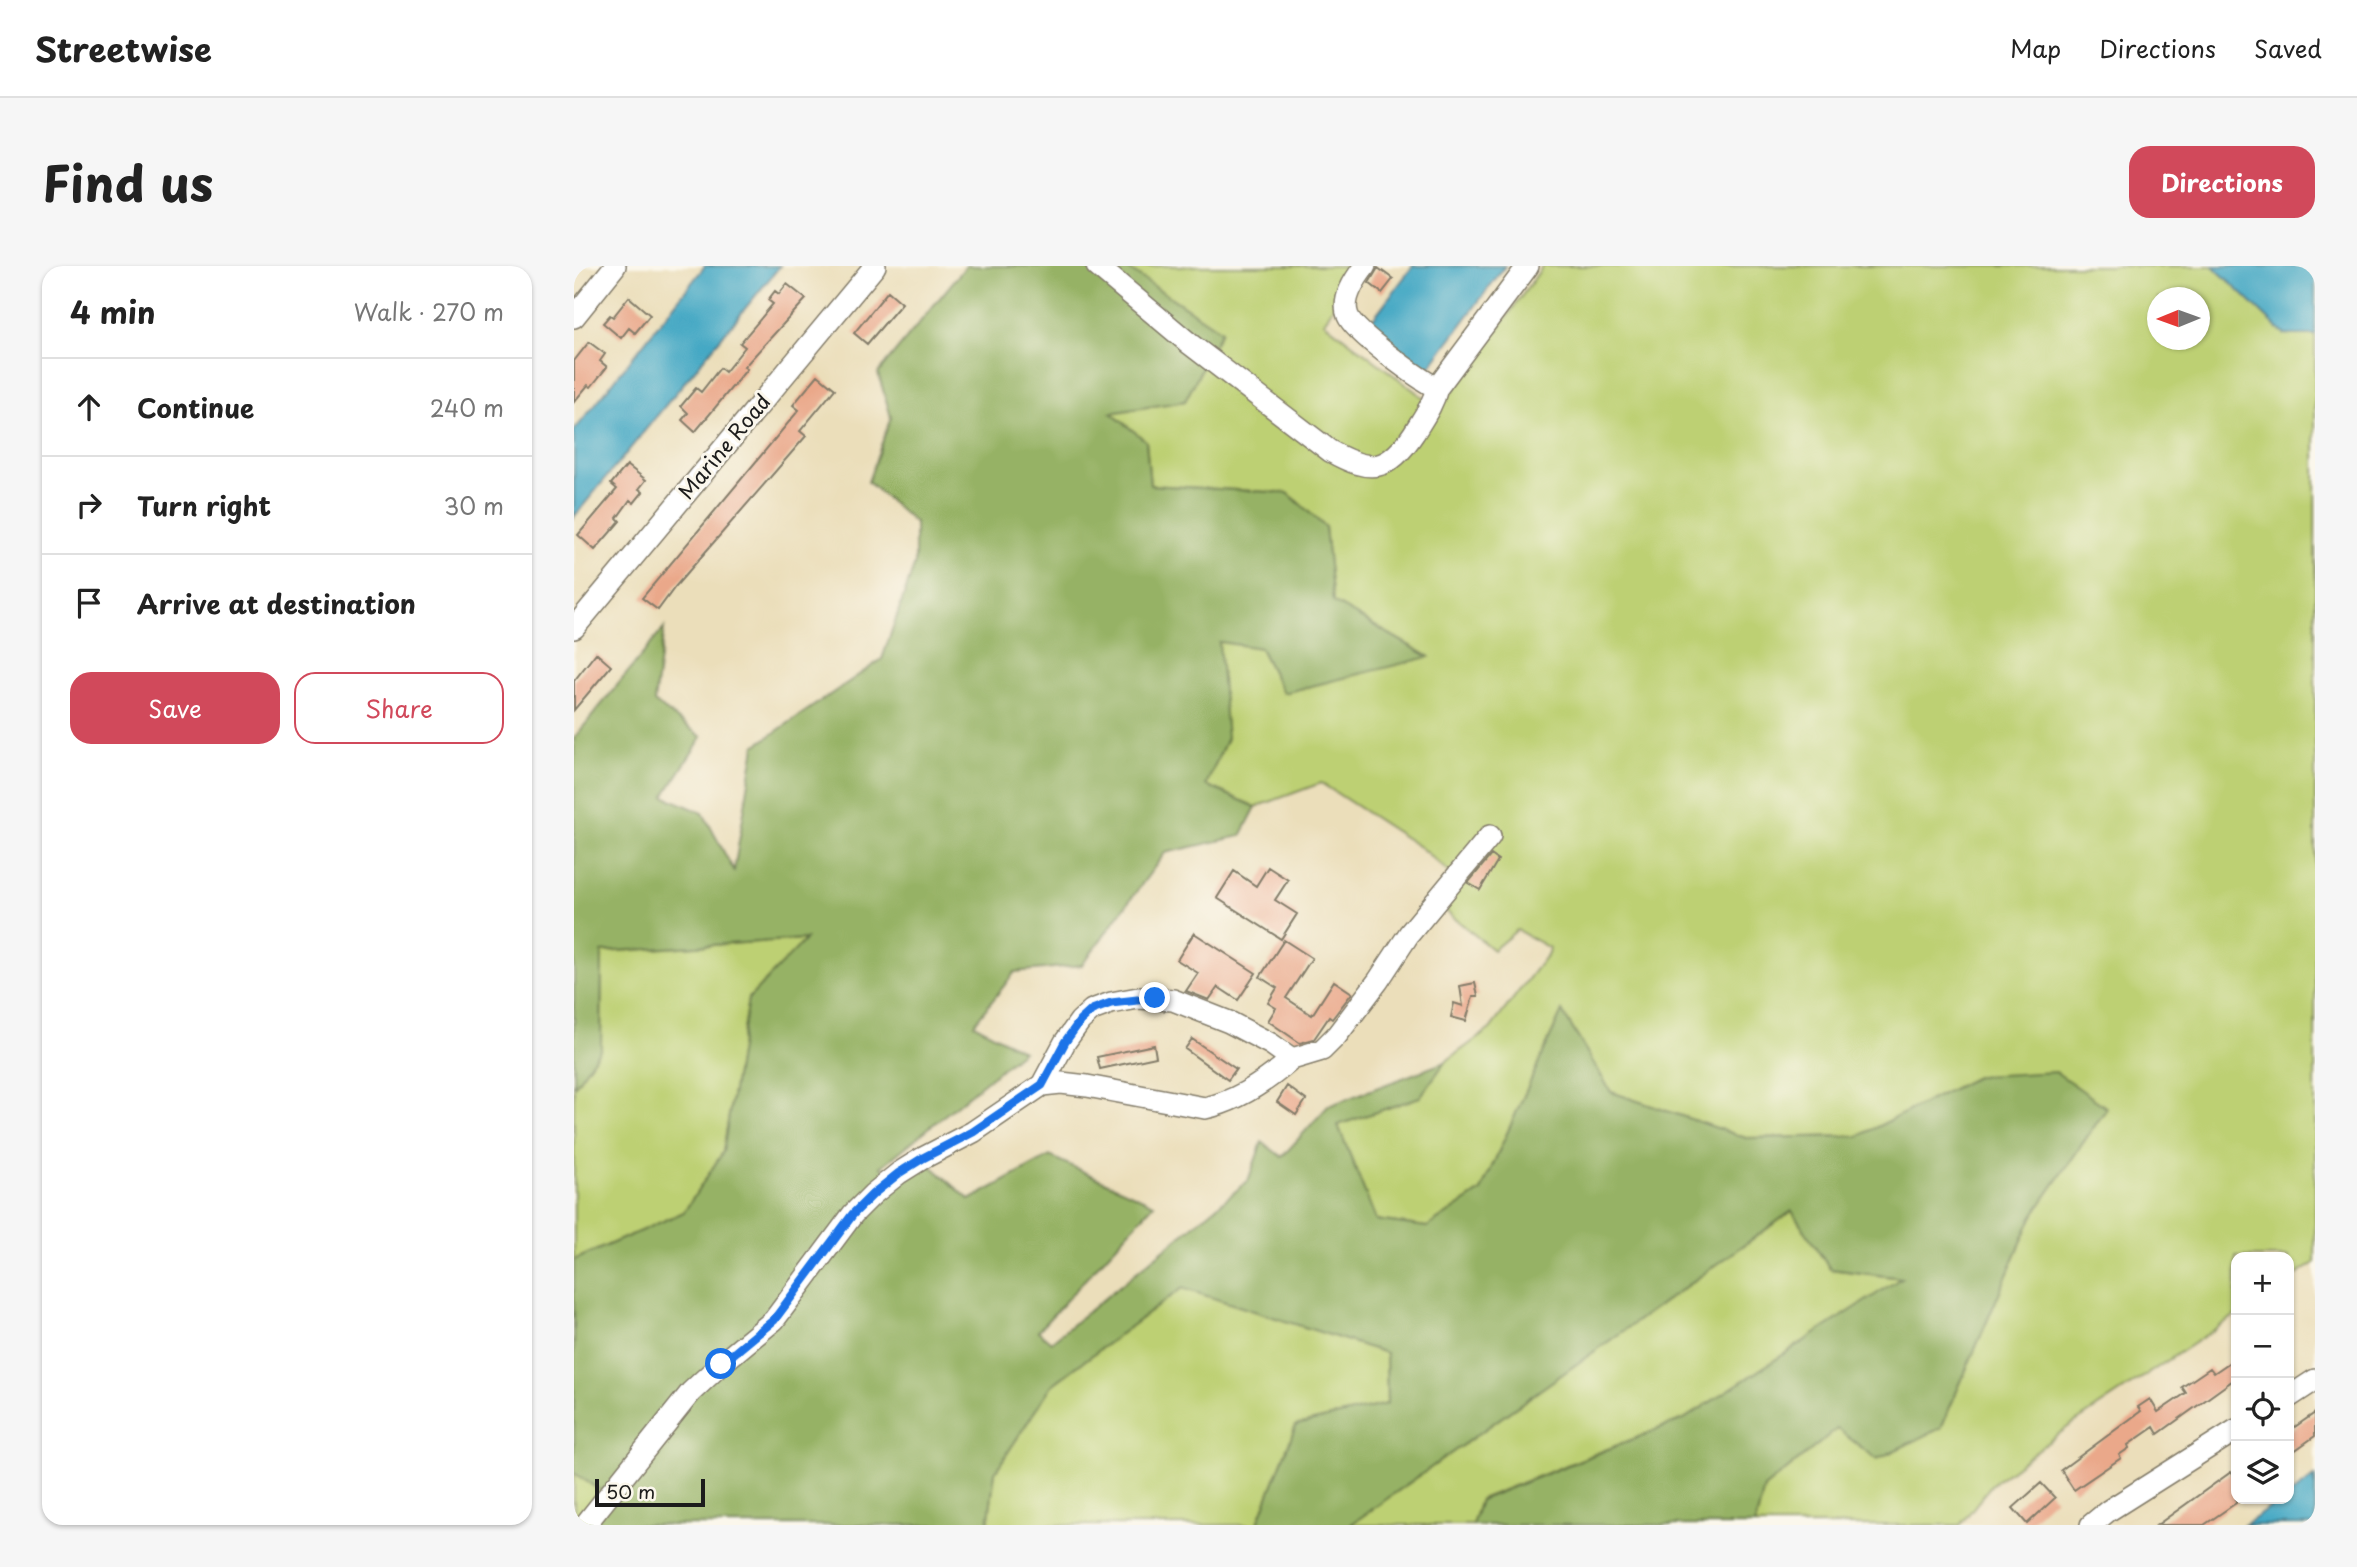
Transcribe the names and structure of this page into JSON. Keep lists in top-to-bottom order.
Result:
{
  "streets": {
    "street": ["Marine Road"]
  },
  "scale_bar": "50 m",
  "north": "left",
  "page": {
    "header": "Streetwise",
    "nav": ["Map", "Directions", "Saved"],
    "title": "Find us",
    "buttons": [
      "Directions",
      ["Save", "Share"]
    ],
    "heading": ["4 min", "Walk · 270 m"],
    "list": [
      ["Continue", "240 m"],
      ["Turn right", "30 m"],
      "Arrive at destination"
    ],
    "map_buttons": ["+", "−"],
    "scale": "50 m"
  }
}
